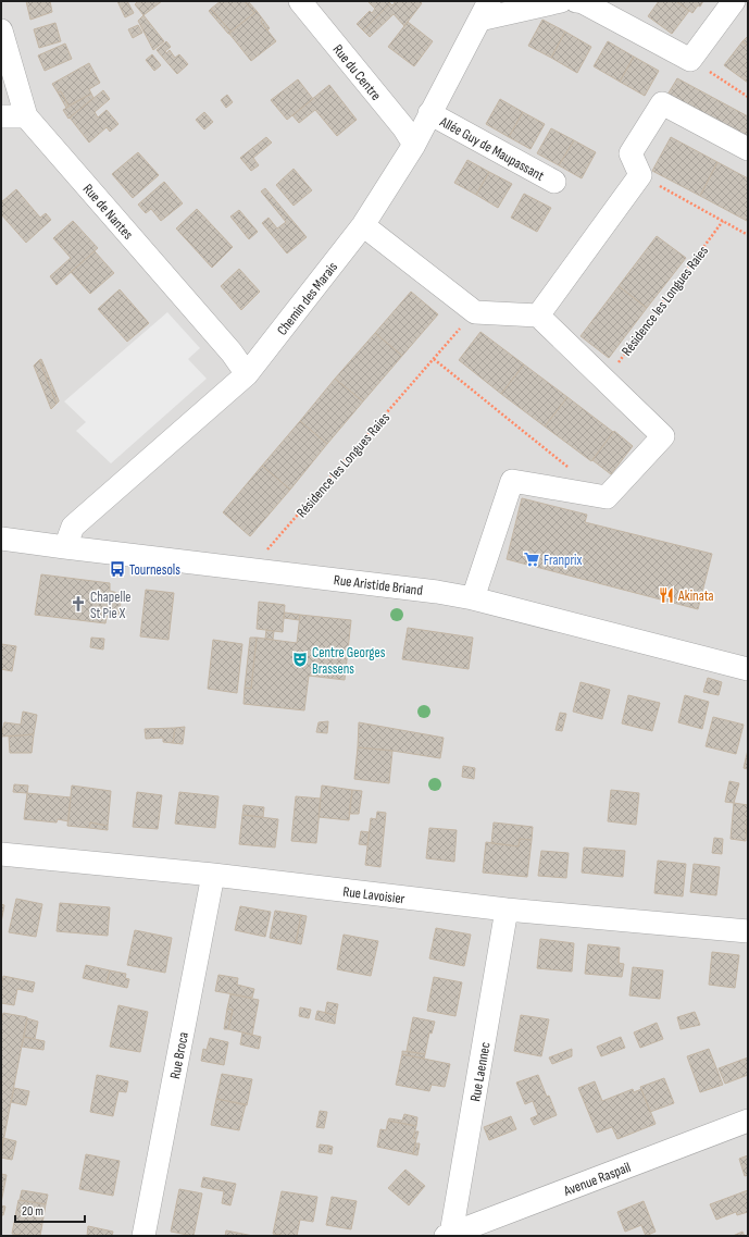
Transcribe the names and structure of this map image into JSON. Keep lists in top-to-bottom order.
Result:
{
  "streets": {
    "street": [
      "Rue du Centre",
      "Allée Guy de Maupassant",
      "Rue de Nantes",
      "Chemin des Marais",
      "Rue Aristide Briand",
      "Rue Lavoisier",
      "Rue Broca",
      "Rue Laennec",
      "Avenue Raspail"
    ],
    "path": ["Résidence les Longues Raies"]
  },
  "crossings": [
    ["Rue du Centre", "Chemin des Marais"],
    ["Allée Guy de Maupassant", "Chemin des Marais"],
    ["Rue de Nantes", "Chemin des Marais"],
    ["Chemin des Marais", "Rue Aristide Briand"],
    ["Résidence les Longues Raies", "Rue Aristide Briand"],
    ["Rue Lavoisier", "Rue Broca"],
    ["Rue Lavoisier", "Rue Laennec"],
    ["Rue Laennec", "Avenue Raspail"]
  ],
  "places": {
    "supermarket": ["Franprix"],
    "bus stop": ["Tournesols"],
    "restaurant": ["Akinata"],
    "church": ["Chapelle St Pie X"],
    "theatre": ["Centre Georges Brassens"]
  },
  "scale_bar": "20 m"
}
